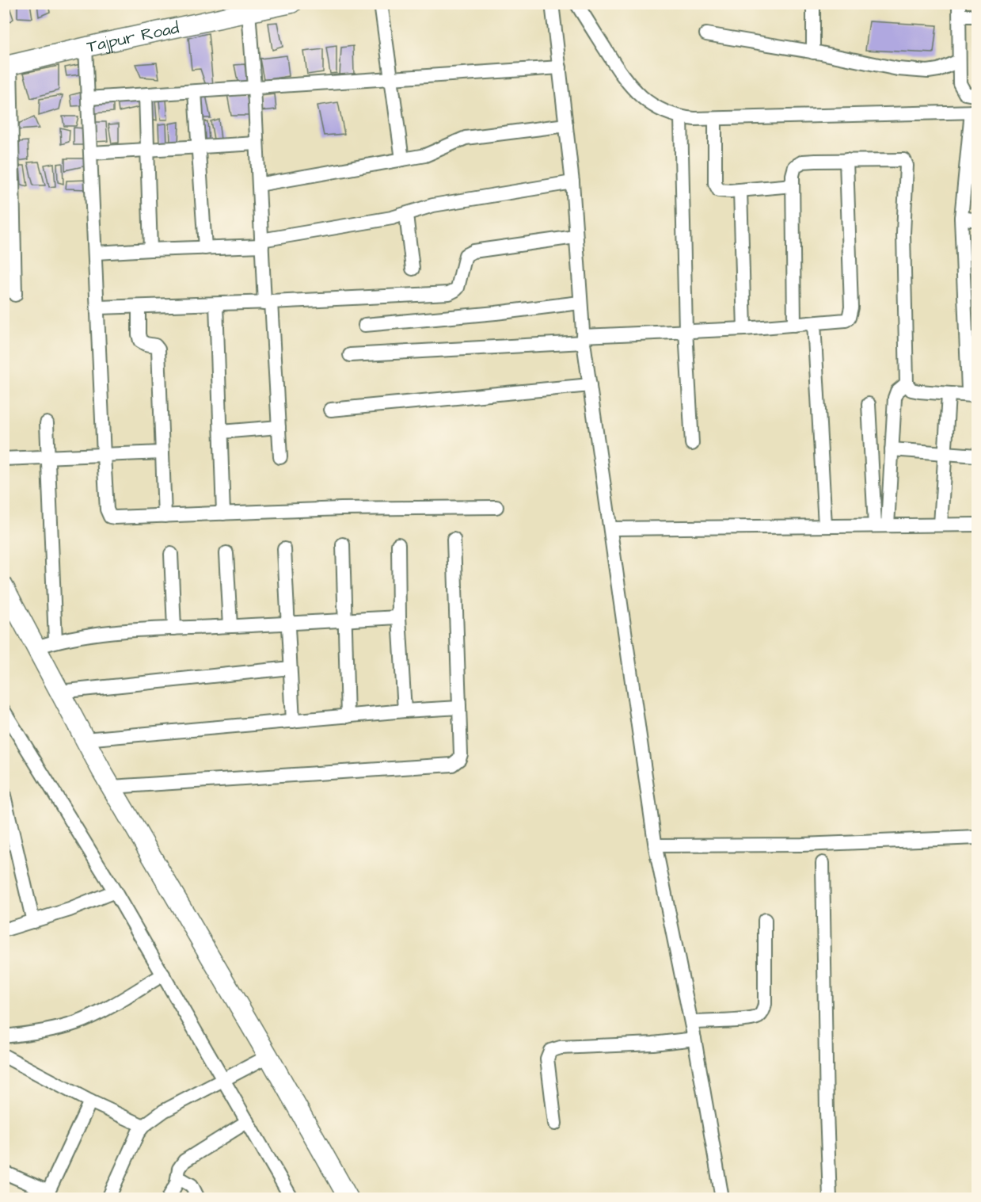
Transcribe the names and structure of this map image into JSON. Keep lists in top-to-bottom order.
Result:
{
  "streets": {
    "street": ["Tajpur Road"]
  }
}
